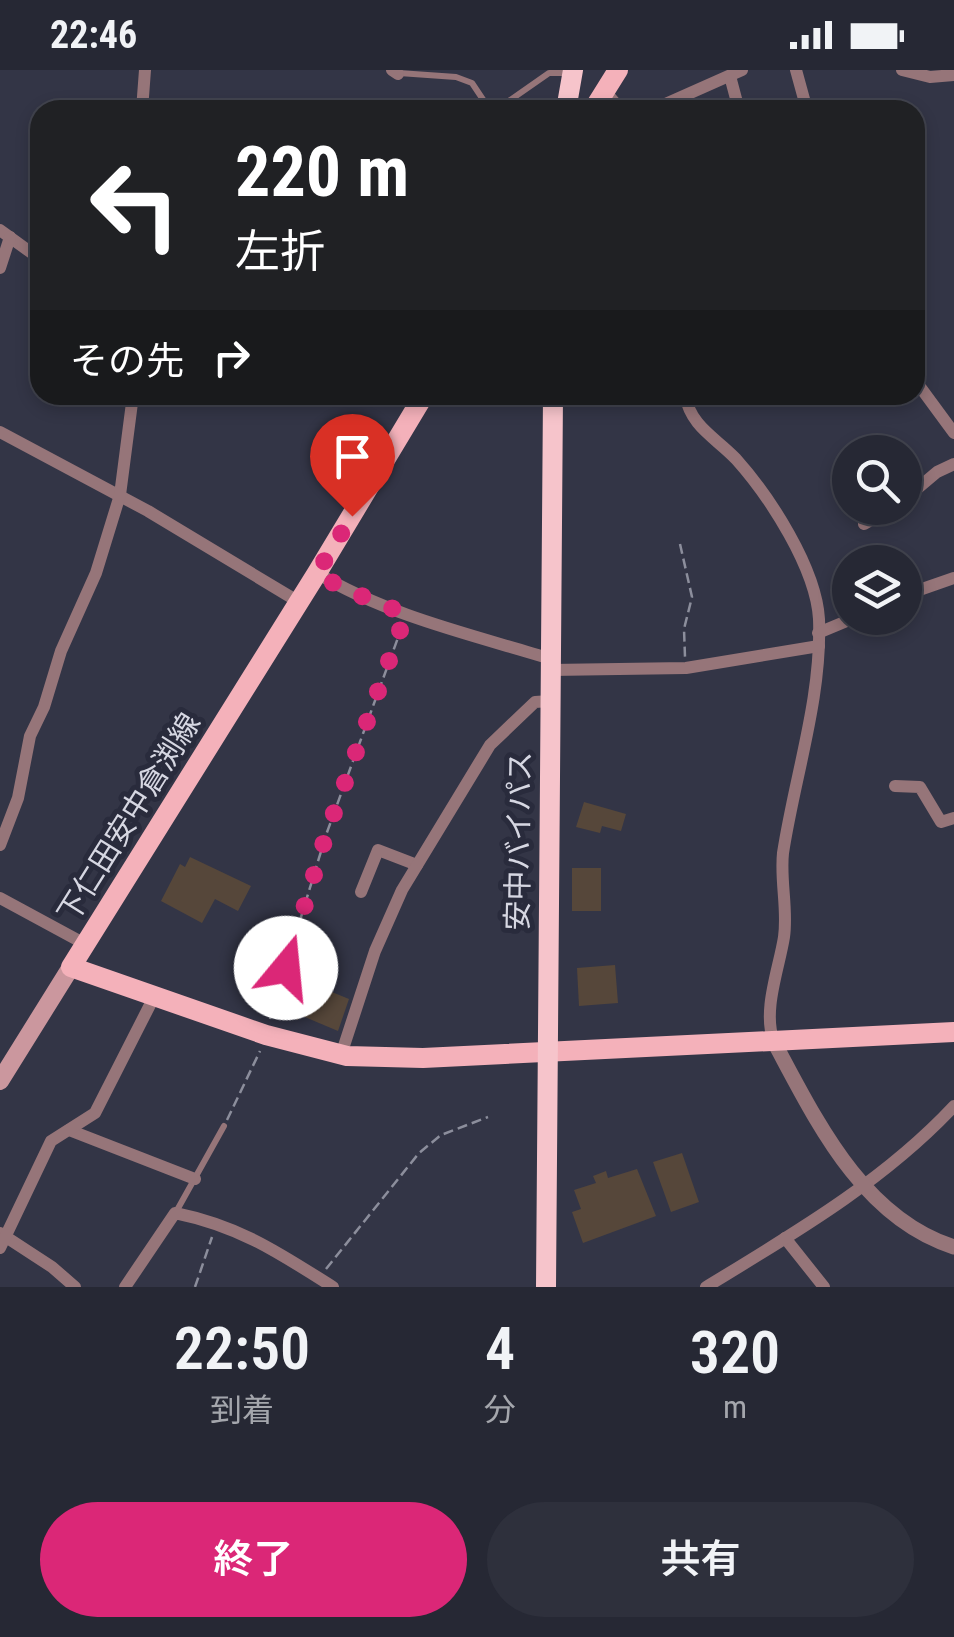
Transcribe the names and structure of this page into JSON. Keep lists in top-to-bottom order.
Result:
{
  "streets": {
    "highway": ["安中バイパス"],
    "main road": ["下仁田安中倉渕線"]
  },
  "crossings": [
    ["下仁田安中倉渕線", "安中バイパス"]
  ],
  "page": {
    "status": "22:46",
    "turn": ["220 m", "左折"],
    "then": "その先",
    "eta": [
      "22:50",
      "到着",
      "4",
      "分",
      "320",
      "m"
    ],
    "buttons": ["終了", "共有"]
  }
}
